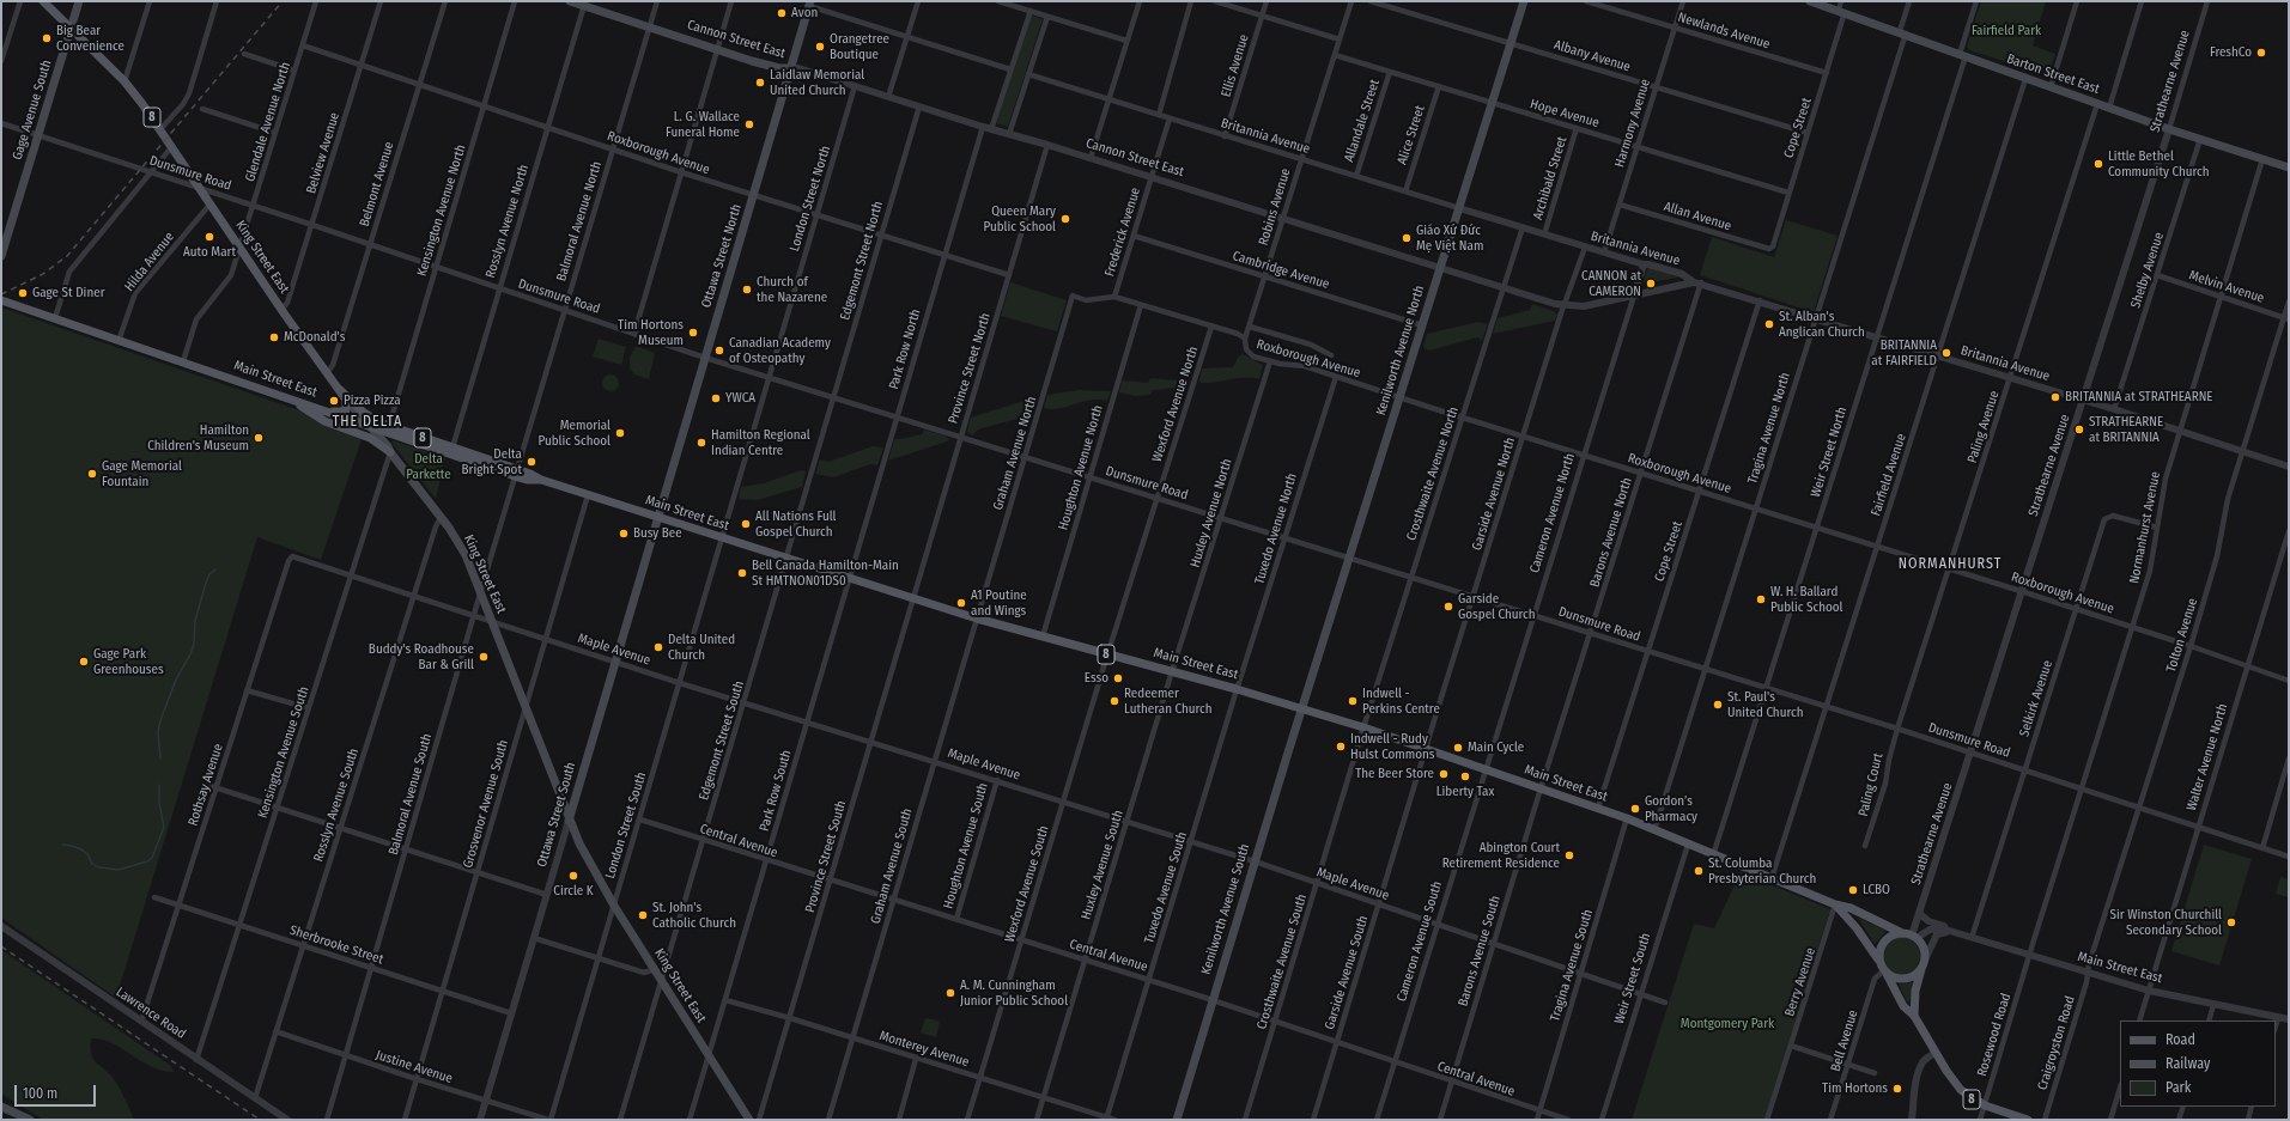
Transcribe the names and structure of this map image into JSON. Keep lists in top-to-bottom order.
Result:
{
  "streets": {
    "main road": [
      "Cannon Street East",
      "Barton Street East",
      "Gage Avenue South",
      "8",
      "Ottawa Street North",
      "King Street East",
      "Kenilworth Avenue North",
      "Main Street East",
      "Ottawa Street South",
      "Kenilworth Avenue South"
    ],
    "street": [
      "Newlands Avenue",
      "Albany Avenue",
      "Ellis Avenue",
      "Strathearne Avenue",
      "Hope Avenue",
      "Allandale Street",
      "Glendale Avenue North",
      "Harmony Avenue",
      "Cope Street",
      "Alice Street",
      "Britannia Avenue",
      "Belview Avenue",
      "Roxborough Avenue",
      "Dunsmure Road",
      "Archibald Street",
      "Belmont Avenue",
      "London Street North",
      "Robins Avenue",
      "Kensington Avenue North",
      "Allan Avenue",
      "Rosslyn Avenue North",
      "Balmoral Avenue North",
      "Frederick Avenue",
      "Edgemont Street North",
      "Hilda Avenue",
      "Cambridge Avenue",
      "Shelby Avenue",
      "Melvin Avenue",
      "Park Row North",
      "Province Street North",
      "Wexford Avenue North",
      "Paling Avenue",
      "Tragina Avenue North",
      "Weir Street North",
      "Graham Avenue North",
      "Houghton Avenue North",
      "Crosthwaite Avenue North",
      "Fairfield Avenue",
      "Garside Avenue North",
      "Huxley Avenue North",
      "Cameron Avenue North",
      "Normanhurst Avenue",
      "Tuxedo Avenue North",
      "Barons Avenue North",
      "Tolton Avenue",
      "Maple Avenue",
      "Selkirk Avenue",
      "Edgemont Street South",
      "Kensington Avenue South",
      "Walter Avenue North",
      "Rothsay Avenue",
      "Paling Court",
      "Park Row South",
      "Balmoral Avenue South",
      "Grosvenor Avenue South",
      "Rosslyn Avenue South",
      "London Street South",
      "Central Avenue",
      "Houghton Avenue South",
      "Province Street South",
      "Huxley Avenue South",
      "Graham Avenue South",
      "Wexford Avenue South",
      "Tuxedo Avenue South",
      "Cameron Avenue South",
      "Sherbrooke Street",
      "Barons Avenue South",
      "Crosthwaite Avenue South",
      "Tragina Avenue South",
      "Garside Avenue South",
      "Weir Street South",
      "Berry Avenue",
      "Lawrence Road",
      "Rosewood Road",
      "Bell Avenue",
      "Craigroyston Road",
      "Monterey Avenue",
      "Justine Avenue"
    ]
  },
  "crossings": [
    ["Newlands Avenue", "Harmony Avenue"],
    ["Newlands Avenue", "Cope Street"],
    ["Cannon Street East", "Britannia Avenue"],
    ["Cannon Street East", "London Street North"],
    ["Cannon Street East", "Robins Avenue"],
    ["Cannon Street East", "Rosslyn Avenue North"],
    ["Cannon Street East", "Balmoral Avenue North"],
    ["Cannon Street East", "Frederick Avenue"],
    ["Cannon Street East", "Ottawa Street North"],
    ["Cannon Street East", "Edgemont Street North"],
    ["Cannon Street East", "Park Row North"],
    ["Cannon Street East", "Kenilworth Avenue North"],
    ["Cannon Street East", "Province Street North"],
    ["Cannon Street East", "Crosthwaite Avenue North"],
    ["Cannon Street East", "Garside Avenue North"],
    ["Cannon Street East", "Cameron Avenue North"],
    ["Cannon Street East", "Barons Avenue North"],
    ["Albany Avenue", "Harmony Avenue"],
    ["Albany Avenue", "Cope Street"],
    ["Albany Avenue", "Kenilworth Avenue North"],
    ["Ellis Avenue", "Britannia Avenue"],
    ["Barton Street East", "Strathearne Avenue"],
    ["Barton Street East", "Cope Street"],
    ["Barton Street East", "Shelby Avenue"],
    ["Barton Street East", "Paling Avenue"],
    ["Barton Street East", "Tragina Avenue North"],
    ["Barton Street East", "Weir Street North"],
    ["Barton Street East", "Fairfield Avenue"],
    ["Barton Street East", "Normanhurst Avenue"],
    ["Strathearne Avenue", "8"],
    ["Strathearne Avenue", "Britannia Avenue"],
    ["Strathearne Avenue", "Roxborough Avenue"],
    ["Strathearne Avenue", "Dunsmure Road"],
    ["Strathearne Avenue", "Main Street East"],
    ["Strathearne Avenue", "Bell Avenue"],
    ["Gage Avenue South", "Dunsmure Road"],
    ["Gage Avenue South", "King Street East"],
    ["Hope Avenue", "Allandale Street"],
    ["Hope Avenue", "Harmony Avenue"],
    ["Hope Avenue", "Cope Street"],
    ["Hope Avenue", "Alice Street"],
    ["Hope Avenue", "Archibald Street"],
    ["Hope Avenue", "Robins Avenue"],
    ["Hope Avenue", "Kenilworth Avenue North"],
    ["8", "Main Street East"],
    ["8", "Rosewood Road"],
    ["8", "Bell Avenue"],
    ["Allandale Street", "Britannia Avenue"],
    ["Glendale Avenue North", "Roxborough Avenue"],
    ["Glendale Avenue North", "Dunsmure Road"],
    ["Glendale Avenue North", "King Street East"],
    ["Glendale Avenue North", "Main Street East"],
    ["Harmony Avenue", "Britannia Avenue"],
    ["Harmony Avenue", "Allan Avenue"],
    ["Cope Street", "Britannia Avenue"],
    ["Cope Street", "Roxborough Avenue"],
    ["Cope Street", "Dunsmure Road"],
    ["Cope Street", "Allan Avenue"],
    ["Cope Street", "Main Street East"],
    ["Alice Street", "Britannia Avenue"],
    ["Britannia Avenue", "Archibald Street"],
    ["Britannia Avenue", "Robins Avenue"],
    ["Britannia Avenue", "Frederick Avenue"],
    ["Britannia Avenue", "Shelby Avenue"],
    ["Britannia Avenue", "Kenilworth Avenue North"],
    ["Britannia Avenue", "Paling Avenue"],
    ["Britannia Avenue", "Tragina Avenue North"],
    ["Britannia Avenue", "Weir Street North"],
    ["Britannia Avenue", "Crosthwaite Avenue North"],
    ["Britannia Avenue", "Fairfield Avenue"],
    ["Britannia Avenue", "Garside Avenue North"],
    ["Britannia Avenue", "Cameron Avenue North"],
    ["Britannia Avenue", "Normanhurst Avenue"],
    ["Britannia Avenue", "Barons Avenue North"],
    ["Britannia Avenue", "Tolton Avenue"],
    ["Belview Avenue", "Roxborough Avenue"],
    ["Belview Avenue", "Dunsmure Road"],
    ["Belview Avenue", "King Street East"],
    ["Roxborough Avenue", "Belmont Avenue"],
    ["Roxborough Avenue", "London Street North"],
    ["Roxborough Avenue", "Robins Avenue"],
    ["Roxborough Avenue", "Kensington Avenue North"],
    ["Roxborough Avenue", "Rosslyn Avenue North"],
    ["Roxborough Avenue", "Balmoral Avenue North"],
    ["Roxborough Avenue", "Frederick Avenue"],
    ["Roxborough Avenue", "Ottawa Street North"],
    ["Roxborough Avenue", "Edgemont Street North"],
    ["Roxborough Avenue", "Park Row North"],
    ["Roxborough Avenue", "Kenilworth Avenue North"],
    ["Roxborough Avenue", "Province Street North"],
    ["Roxborough Avenue", "Wexford Avenue North"],
    ["Roxborough Avenue", "Paling Avenue"],
    ["Roxborough Avenue", "Tragina Avenue North"],
    ["Roxborough Avenue", "Weir Street North"],
    ["Roxborough Avenue", "Graham Avenue North"],
    ["Roxborough Avenue", "Houghton Avenue North"],
    ["Roxborough Avenue", "Crosthwaite Avenue North"],
    ["Roxborough Avenue", "Fairfield Avenue"],
    ["Roxborough Avenue", "Garside Avenue North"],
    ["Roxborough Avenue", "Huxley Avenue North"],
    ["Roxborough Avenue", "Cameron Avenue North"],
    ["Roxborough Avenue", "Normanhurst Avenue"],
    ["Roxborough Avenue", "Tuxedo Avenue North"],
    ["Roxborough Avenue", "Barons Avenue North"],
    ["Roxborough Avenue", "Tolton Avenue"],
    ["Roxborough Avenue", "Selkirk Avenue"],
    ["Roxborough Avenue", "Walter Avenue North"],
    ["Dunsmure Road", "Belmont Avenue"],
    ["Dunsmure Road", "London Street North"],
    ["Dunsmure Road", "Kensington Avenue North"],
    ["Dunsmure Road", "Rosslyn Avenue North"],
    ["Dunsmure Road", "Balmoral Avenue North"],
    ["Dunsmure Road", "Ottawa Street North"],
    ["Dunsmure Road", "King Street East"],
    ["Dunsmure Road", "Edgemont Street North"],
    ["Dunsmure Road", "Park Row North"],
    ["Dunsmure Road", "Kenilworth Avenue North"],
    ["Dunsmure Road", "Province Street North"],
    ["Dunsmure Road", "Wexford Avenue North"],
    ["Dunsmure Road", "Paling Avenue"],
    ["Dunsmure Road", "Tragina Avenue North"],
    ["Dunsmure Road", "Weir Street North"],
    ["Dunsmure Road", "Graham Avenue North"],
    ["Dunsmure Road", "Houghton Avenue North"],
    ["Dunsmure Road", "Crosthwaite Avenue North"],
    ["Dunsmure Road", "Fairfield Avenue"],
    ["Dunsmure Road", "Garside Avenue North"],
    ["Dunsmure Road", "Huxley Avenue North"],
    ["Dunsmure Road", "Cameron Avenue North"],
    ["Dunsmure Road", "Normanhurst Avenue"],
    ["Dunsmure Road", "Tuxedo Avenue North"],
    ["Dunsmure Road", "Barons Avenue North"],
    ["Dunsmure Road", "Tolton Avenue"],
    ["Dunsmure Road", "Selkirk Avenue"],
    ["Dunsmure Road", "Walter Avenue North"],
    ["Dunsmure Road", "Paling Court"],
    ["Belmont Avenue", "King Street East"],
    ["London Street North", "Main Street East"],
    ["London Street North", "London Street South"],
    ["Robins Avenue", "Cambridge Avenue"],
    ["Kensington Avenue North", "Main Street East"],
    ["Rosslyn Avenue North", "Main Street East"],
    ["Balmoral Avenue North", "Main Street East"],
    ["Balmoral Avenue North", "Balmoral Avenue South"],
    ["Frederick Avenue", "Cambridge Avenue"],
    ["Ottawa Street North", "Main Street East"],
    ["Ottawa Street North", "Ottawa Street South"],
    ["King Street East", "Hilda Avenue"],
    ["King Street East", "Main Street East"],
    ["King Street East", "Maple Avenue"],
    ["King Street East", "Edgemont Street South"],
    ["King Street East", "Kensington Avenue South"],
    ["King Street East", "Park Row South"],
    ["King Street East", "Balmoral Avenue South"],
    ["King Street East", "Grosvenor Avenue South"],
    ["King Street East", "Rosslyn Avenue South"],
    ["King Street East", "Ottawa Street South"],
    ["King Street East", "London Street South"],
    ["Edgemont Street North", "Main Street East"],
    ["Edgemont Street North", "Edgemont Street South"],
    ["Hilda Avenue", "Main Street East"],
    ["Cambridge Avenue", "Kenilworth Avenue North"],
    ["Shelby Avenue", "Melvin Avenue"],
    ["Melvin Avenue", "Normanhurst Avenue"],
    ["Melvin Avenue", "Tolton Avenue"],
    ["Park Row North", "Main Street East"],
    ["Park Row North", "Park Row South"],
    ["Kenilworth Avenue North", "Main Street East"],
    ["Kenilworth Avenue North", "Kenilworth Avenue South"],
    ["Province Street North", "Main Street East"],
    ["Province Street North", "Province Street South"],
    ["Main Street East", "Wexford Avenue North"],
    ["Main Street East", "Tragina Avenue North"],
    ["Main Street East", "Weir Street North"],
    ["Main Street East", "Graham Avenue North"],
    ["Main Street East", "Houghton Avenue North"],
    ["Main Street East", "Crosthwaite Avenue North"],
    ["Main Street East", "Fairfield Avenue"],
    ["Main Street East", "Garside Avenue North"],
    ["Main Street East", "Huxley Avenue North"],
    ["Main Street East", "Cameron Avenue North"],
    ["Main Street East", "Normanhurst Avenue"],
    ["Main Street East", "Tuxedo Avenue North"],
    ["Main Street East", "Barons Avenue North"],
    ["Main Street East", "Tolton Avenue"],
    ["Main Street East", "Selkirk Avenue"],
    ["Main Street East", "Edgemont Street South"],
    ["Main Street East", "Walter Avenue North"],
    ["Main Street East", "Park Row South"],
    ["Main Street East", "Balmoral Avenue South"],
    ["Main Street East", "Grosvenor Avenue South"],
    ["Main Street East", "Ottawa Street South"],
    ["Main Street East", "London Street South"],
    ["Main Street East", "Province Street South"],
    ["Main Street East", "Huxley Avenue South"],
    ["Main Street East", "Graham Avenue South"],
    ["Main Street East", "Wexford Avenue South"],
    ["Main Street East", "Tuxedo Avenue South"],
    ["Main Street East", "Kenilworth Avenue South"],
    ["Main Street East", "Cameron Avenue South"],
    ["Main Street East", "Barons Avenue South"],
    ["Main Street East", "Crosthwaite Avenue South"],
    ["Main Street East", "Tragina Avenue South"],
    ["Main Street East", "Garside Avenue South"],
    ["Main Street East", "Weir Street South"],
    ["Main Street East", "Berry Avenue"],
    ["Main Street East", "Rosewood Road"],
    ["Main Street East", "Bell Avenue"],
    ["Main Street East", "Craigroyston Road"],
    ["Wexford Avenue North", "Wexford Avenue South"],
    ["Paling Avenue", "Paling Court"],
    ["Graham Avenue North", "Graham Avenue South"],
    ["Crosthwaite Avenue North", "Crosthwaite Avenue South"],
    ["Garside Avenue North", "Garside Avenue South"],
    ["Huxley Avenue North", "Huxley Avenue South"],
    ["Cameron Avenue North", "Cameron Avenue South"],
    ["Normanhurst Avenue", "Selkirk Avenue"],
    ["Normanhurst Avenue", "Rosewood Road"],
    ["Tuxedo Avenue North", "Tuxedo Avenue South"],
    ["Barons Avenue North", "Barons Avenue South"],
    ["Tolton Avenue", "Craigroyston Road"],
    ["Maple Avenue", "Edgemont Street South"],
    ["Maple Avenue", "Kensington Avenue South"],
    ["Maple Avenue", "Rothsay Avenue"],
    ["Maple Avenue", "Park Row South"],
    ["Maple Avenue", "Balmoral Avenue South"],
    ["Maple Avenue", "Grosvenor Avenue South"],
    ["Maple Avenue", "Rosslyn Avenue South"],
    ["Maple Avenue", "Ottawa Street South"],
    ["Maple Avenue", "London Street South"],
    ["Maple Avenue", "Houghton Avenue South"],
    ["Maple Avenue", "Province Street South"],
    ["Maple Avenue", "Huxley Avenue South"],
    ["Maple Avenue", "Graham Avenue South"],
    ["Maple Avenue", "Wexford Avenue South"],
    ["Maple Avenue", "Tuxedo Avenue South"],
    ["Maple Avenue", "Kenilworth Avenue South"],
    ["Maple Avenue", "Cameron Avenue South"],
    ["Maple Avenue", "Barons Avenue South"],
    ["Maple Avenue", "Crosthwaite Avenue South"],
    ["Maple Avenue", "Tragina Avenue South"],
    ["Maple Avenue", "Garside Avenue South"],
    ["Maple Avenue", "Weir Street South"],
    ["Edgemont Street South", "Central Avenue"],
    ["Kensington Avenue South", "Sherbrooke Street"],
    ["Kensington Avenue South", "Lawrence Road"],
    ["Rothsay Avenue", "Sherbrooke Street"],
    ["Rothsay Avenue", "Lawrence Road"],
    ["Park Row South", "Central Avenue"],
    ["Park Row South", "Monterey Avenue"],
    ["Balmoral Avenue South", "Sherbrooke Street"],
    ["Balmoral Avenue South", "Justine Avenue"],
    ["Grosvenor Avenue South", "Sherbrooke Street"],
    ["Grosvenor Avenue South", "Justine Avenue"],
    ["Rosslyn Avenue South", "Sherbrooke Street"],
    ["Rosslyn Avenue South", "Lawrence Road"],
    ["Rosslyn Avenue South", "Justine Avenue"],
    ["Ottawa Street South", "Sherbrooke Street"],
    ["Ottawa Street South", "Justine Avenue"],
    ["London Street South", "Central Avenue"],
    ["London Street South", "Justine Avenue"],
    ["Central Avenue", "Houghton Avenue South"],
    ["Central Avenue", "Province Street South"],
    ["Central Avenue", "Huxley Avenue South"],
    ["Central Avenue", "Graham Avenue South"],
    ["Central Avenue", "Wexford Avenue South"],
    ["Central Avenue", "Tuxedo Avenue South"],
    ["Central Avenue", "Kenilworth Avenue South"],
    ["Central Avenue", "Cameron Avenue South"],
    ["Central Avenue", "Barons Avenue South"],
    ["Central Avenue", "Crosthwaite Avenue South"],
    ["Central Avenue", "Tragina Avenue South"],
    ["Central Avenue", "Garside Avenue South"],
    ["Province Street South", "Monterey Avenue"],
    ["Huxley Avenue South", "Monterey Avenue"],
    ["Graham Avenue South", "Monterey Avenue"],
    ["Wexford Avenue South", "Monterey Avenue"],
    ["Tuxedo Avenue South", "Monterey Avenue"]
  ],
  "districts": ["THE DELTA", "NORMANHURST"],
  "parks": ["Fairfield Park", "Delta Parkette", "Montgomery Park"],
  "places": [
    "Avon",
    "Big Bear Convenience",
    "Orangetree Boutique",
    "FreshCo",
    "Laidlaw Memorial United Church",
    "L. G. Wallace Funeral Home",
    "Little Bethel Community Church",
    "Queen Mary Public School",
    "Auto Mart",
    "Giáo Xứ Đức Mẹ Việt Nam",
    "CANNON at CAMERON",
    "Church of the Nazarene",
    "Gage St Diner",
    "St. Alban's Anglican Church",
    "Tim Hortons Museum",
    "McDonald's",
    "Canadian Academy of Osteopathy",
    "BRITANNIA at FAIRFIELD",
    "BRITANNIA at STRATHEARNE",
    "YWCA",
    "Pizza Pizza",
    "STRATHEARNE at BRITANNIA",
    "Memorial Public School",
    "Hamilton Children's Museum",
    "Hamilton Regional Indian Centre",
    "Delta Bright Spot",
    "Gage Memorial Fountain",
    "All Nations Full Gospel Church",
    "Busy Bee",
    "Bell Canada Hamilton-Main St HMTNON01DS0",
    "W. H. Ballard Public School",
    "A1 Poutine and Wings",
    "Garside Gospel Church",
    "Delta United Church",
    "Buddy's Roadhouse Bar & Grill",
    "Gage Park Greenhouses",
    "Esso",
    "Redeemer Lutheran Church",
    "Indwell - Perkins Centre",
    "St. Paul's United Church",
    "Indwell - Rudy Hulst Commons",
    "Main Cycle",
    "The Beer Store",
    "Liberty Tax",
    "Gordon’s Pharmacy",
    "Abington Court Retirement Residence",
    "St. Columba Presbyterian Church",
    "Circle K",
    "LCBO",
    "St. John's Catholic Church",
    "Sir Winston Churchill Secondary School",
    "A. M. Cunningham Junior Public School",
    "Tim Hortons"
  ],
  "legend": ["Road", "Railway", "Park"],
  "scale_bar": "100 m"
}
